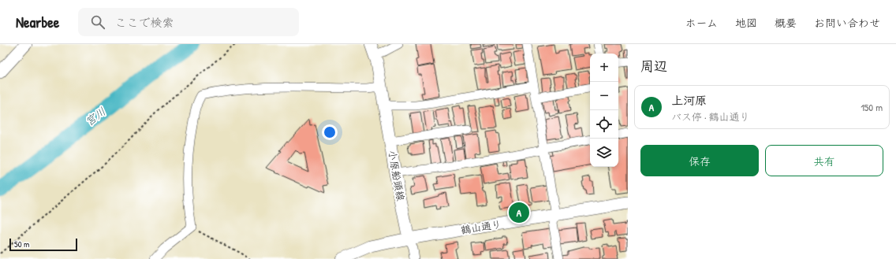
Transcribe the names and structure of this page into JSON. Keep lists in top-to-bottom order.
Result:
{
  "streets": {
    "main road": ["小原船頭線", "鶴山通り"]
  },
  "crossings": [
    ["小原船頭線", "鶴山通り"]
  ],
  "water": ["宮川"],
  "scale_bar": "50 m",
  "page": {
    "header": "Nearbee",
    "search": "ここで検索",
    "nav": [
      "ホーム",
      "地図",
      "概要",
      "お問い合わせ"
    ],
    "heading": "周辺",
    "map_buttons": ["+", "−"],
    "list": [
      {
        "mark": "A",
        "name": "上河原",
        "note": "バス停 · 鶴山通り",
        "value": "150 m"
      }
    ],
    "buttons": ["保存", "共有"],
    "pins": "A",
    "scale": "50 m"
  }
}
